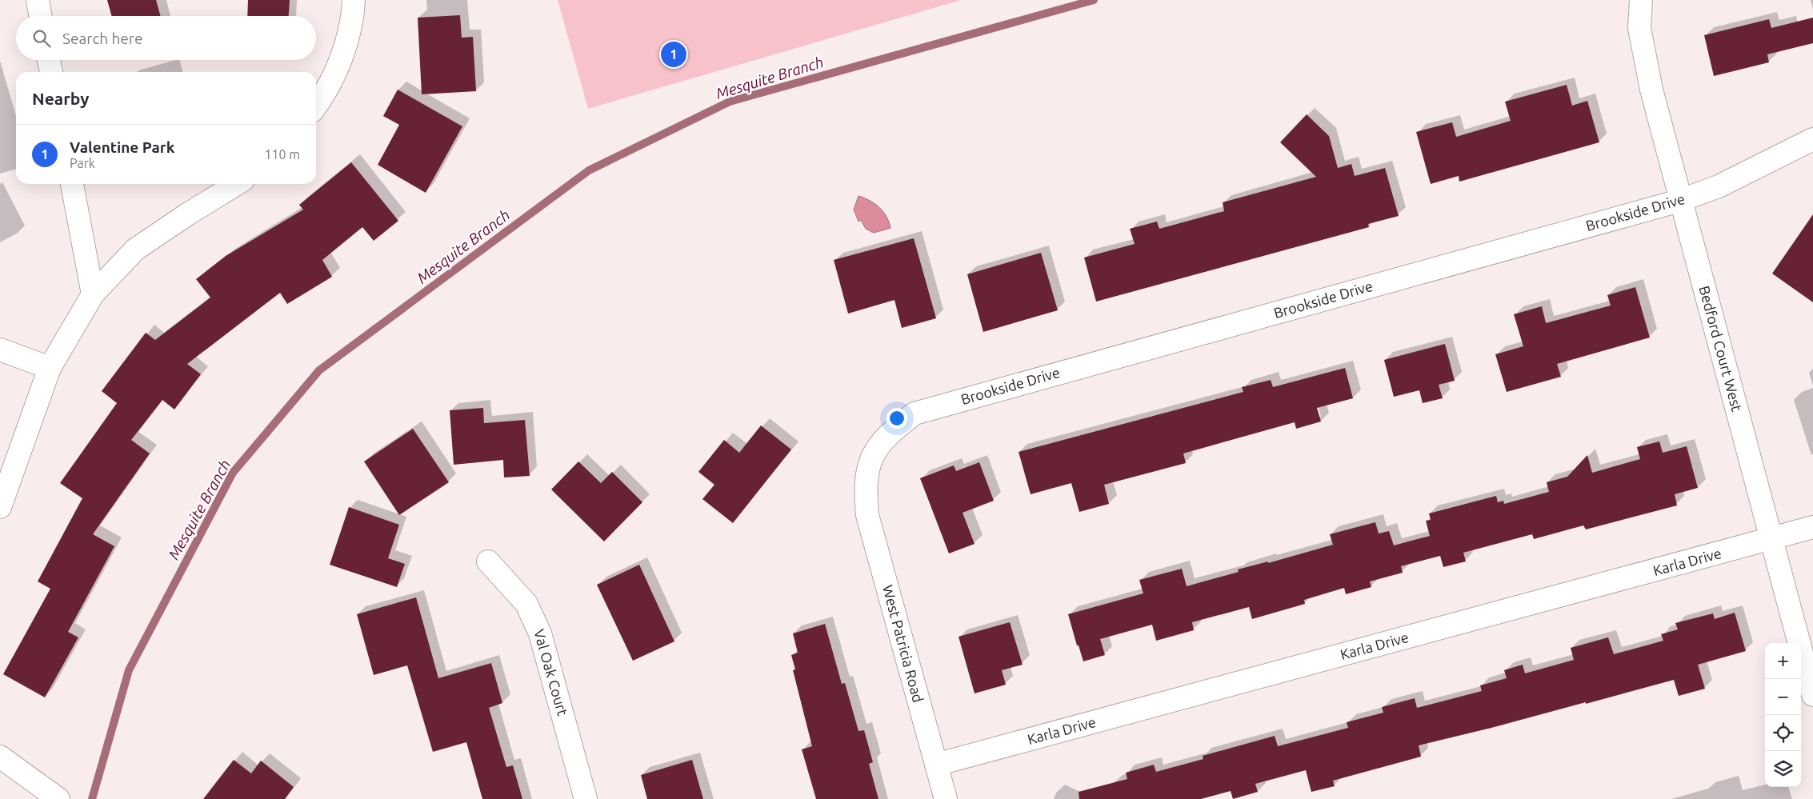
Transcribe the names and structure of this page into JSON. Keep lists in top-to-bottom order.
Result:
{
  "streets": {
    "street": [
      "Brookside Drive",
      "Bedford Court West",
      "Karla Drive",
      "West Patricia Road",
      "Val Oak Court"
    ]
  },
  "crossings": [
    ["Brookside Drive", "Bedford Court West"],
    ["Brookside Drive", "West Patricia Road"],
    ["Bedford Court West", "Karla Drive"],
    ["Karla Drive", "West Patricia Road"]
  ],
  "water": ["Mesquite Branch"],
  "page": {
    "search": "Search here",
    "pins": "1",
    "heading": "Nearby",
    "list": [
      {
        "mark": "1",
        "name": "Valentine Park",
        "note": "Park",
        "value": "110 m"
      }
    ],
    "map_buttons": ["+", "−"]
  }
}
